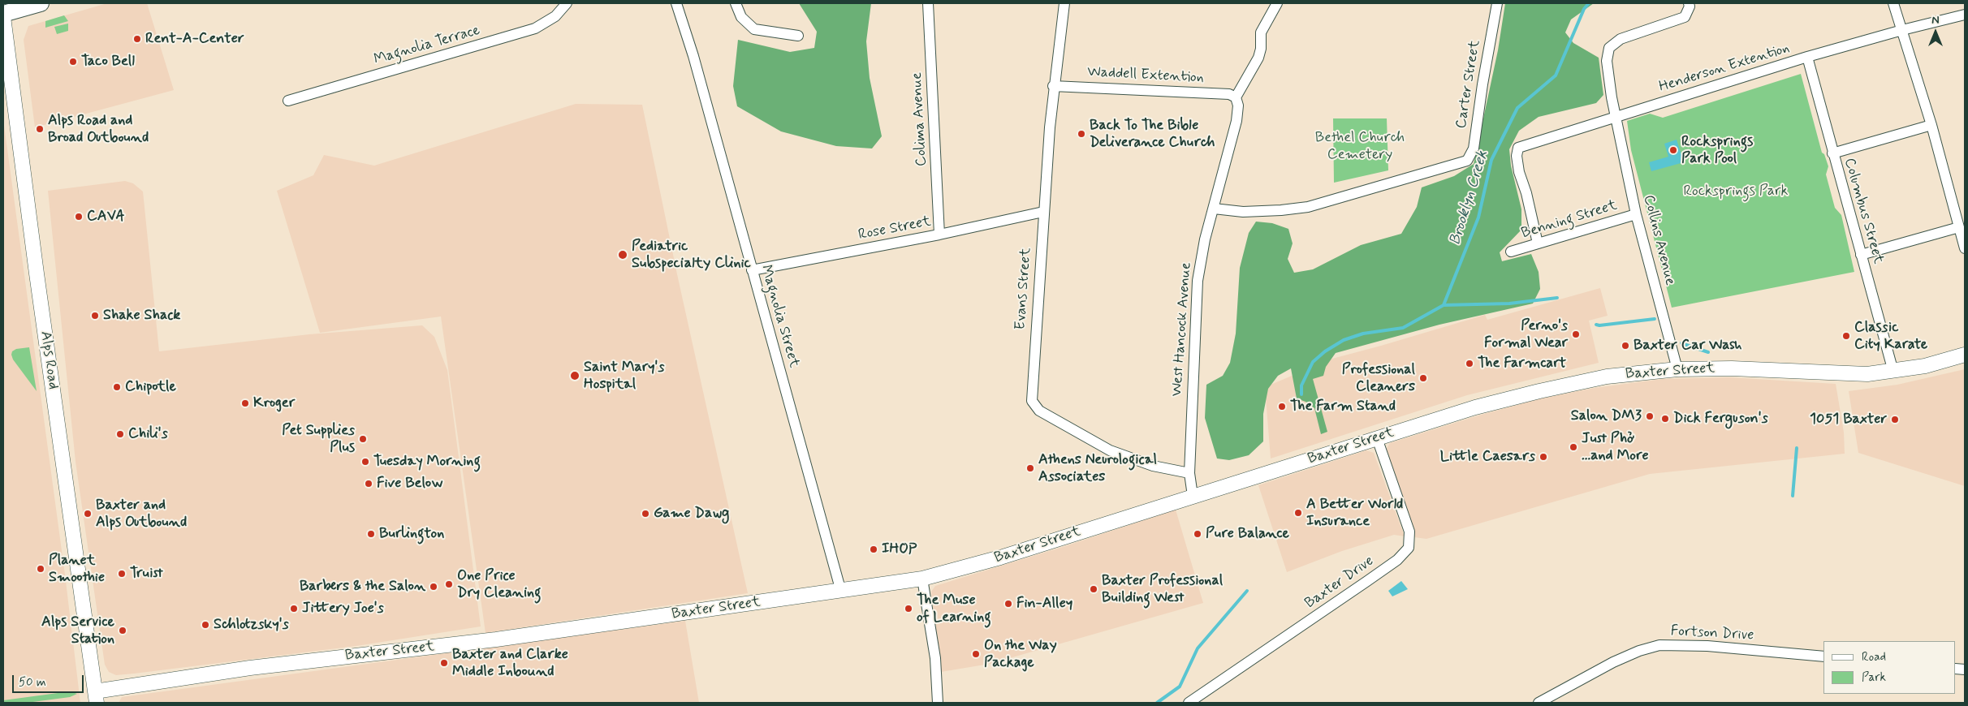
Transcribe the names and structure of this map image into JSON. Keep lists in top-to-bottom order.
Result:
{
  "streets": {
    "main road": ["Alps Road", "Baxter Street"],
    "street": [
      "Magnolia Terrace",
      "Henderson Extention",
      "Waddell Extention",
      "Carter Street",
      "Colima Avenue",
      "Columbus Street",
      "Benning Street",
      "Rose Street",
      "Collins Avenue",
      "Evans Street",
      "Magnolia Street",
      "West Hancock Avenue",
      "Baxter Drive",
      "Fortson Drive"
    ]
  },
  "crossings": [
    ["Henderson Extention", "Columbus Street"],
    ["Henderson Extention", "Benning Street"],
    ["Henderson Extention", "Collins Avenue"],
    ["Waddell Extention", "Evans Street"],
    ["Waddell Extention", "West Hancock Avenue"],
    ["Carter Street", "West Hancock Avenue"],
    ["Colima Avenue", "Rose Street"],
    ["Columbus Street", "Baxter Street"],
    ["Benning Street", "Collins Avenue"],
    ["Rose Street", "Evans Street"],
    ["Rose Street", "Magnolia Street"],
    ["Collins Avenue", "Baxter Street"],
    ["Evans Street", "West Hancock Avenue"],
    ["Magnolia Street", "Baxter Street"],
    ["West Hancock Avenue", "Baxter Street"],
    ["Alps Road", "Baxter Street"],
    ["Baxter Street", "Baxter Drive"]
  ],
  "water": ["Brooklyn Creek"],
  "parks": ["Bethel Church Cemetery", "Rocksprings Park"],
  "places": [
    "Rent-A-Center",
    "Taco Bell",
    "Alps Road and Broad Outbound",
    "Back To The Bible Deliverance Church",
    "Rocksprings Park Pool",
    "CAVA",
    "Pediatric Subspecialty Clinic",
    "Shake Shack",
    "Perno's Formal Wear",
    "Classic City Karate",
    "Baxter Car Wash",
    "The Farmcart",
    "Saint Mary's Hospital",
    "Professional Cleaners",
    "Chipotle",
    "Kroger",
    "The Farm Stand",
    "Salon DM3",
    "Dick Ferguson's",
    "1051 Baxter",
    "Chili's",
    "Pet Supplies Plus",
    "Just Phở ...and More",
    "Little Caesars",
    "Tuesday Morning",
    "Athens Neurological Associates",
    "Five Below",
    "A Better World Insurance",
    "Baxter and Alps Outbound",
    "Game Dawg",
    "Burlington",
    "Pure Balance",
    "IHOP",
    "Planet Smoothie",
    "Truist",
    "One Price Dry Cleaning",
    "Barbers & the Salon",
    "Baxter Professional Building West",
    "Fin-Alley",
    "Jittery Joe's",
    "The Muse of Learning",
    "Schlotzsky's",
    "Alps Service Station",
    "On the Way Package",
    "Baxter and Clarke Middle Inbound"
  ],
  "legend": ["Road", "Park"],
  "scale_bar": "50 m",
  "north": "top"
}
